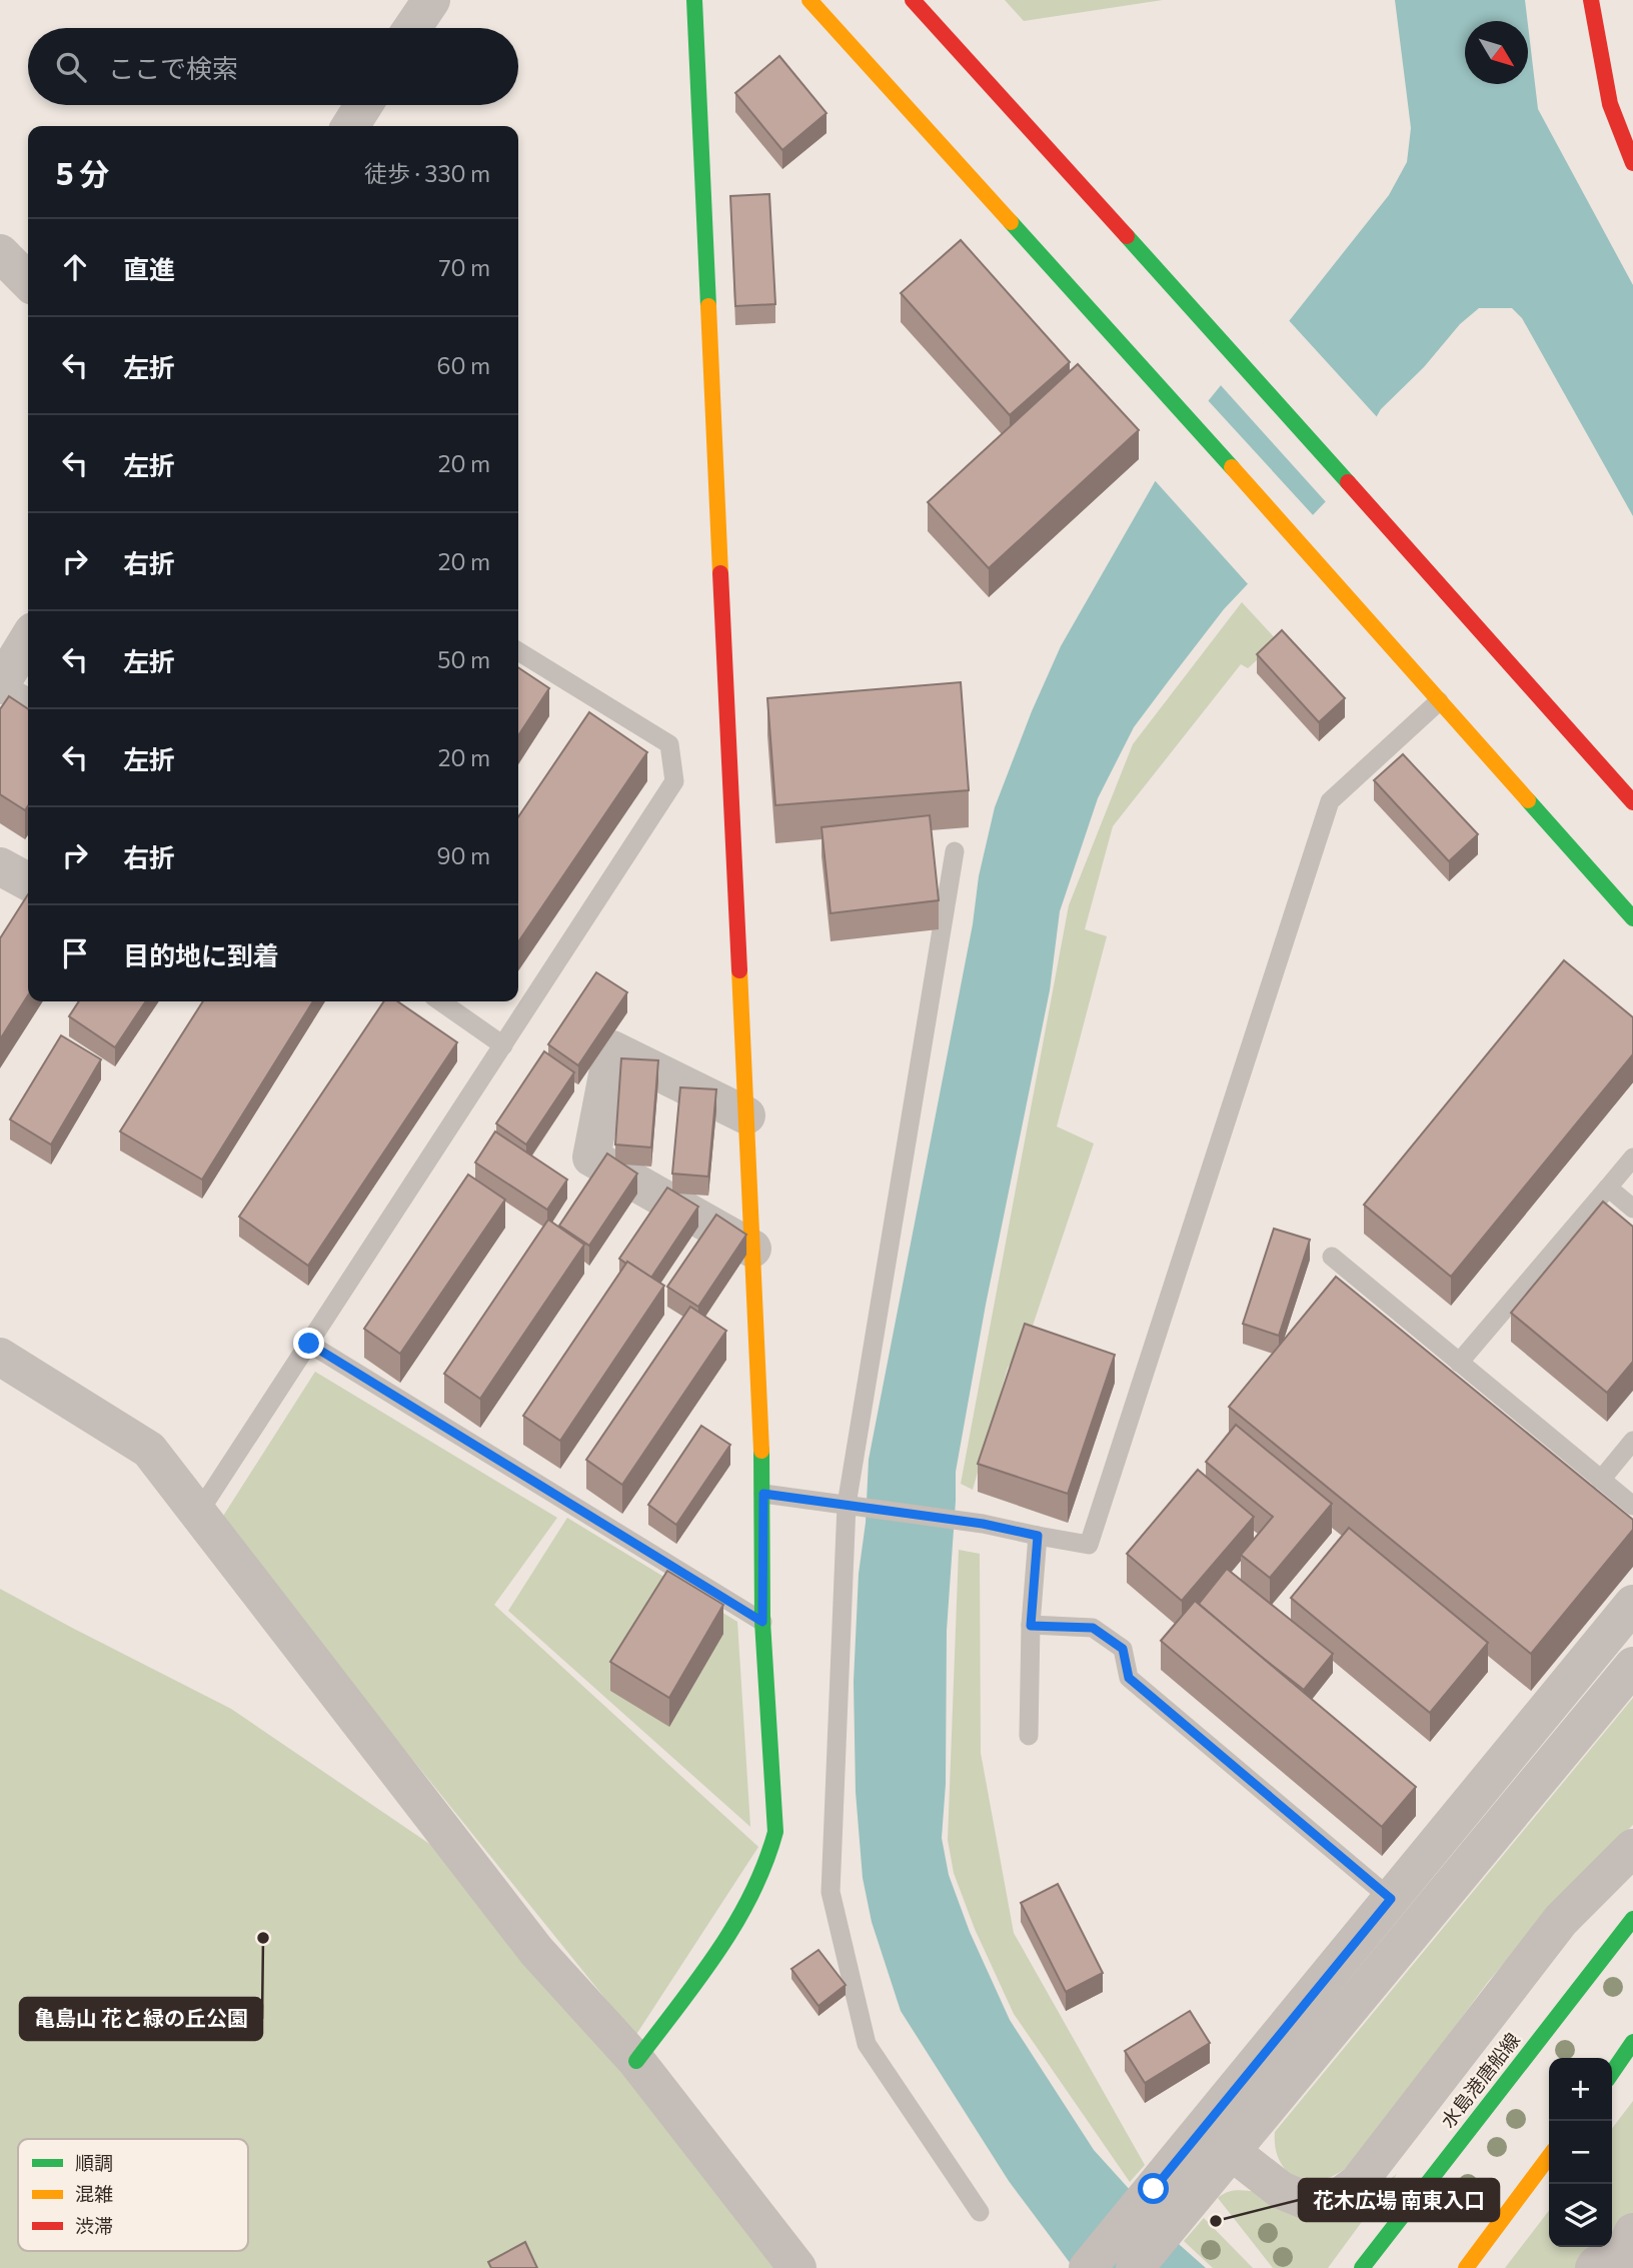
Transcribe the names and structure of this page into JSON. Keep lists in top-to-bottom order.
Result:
{
  "streets": {
    "street": ["水島港唐船線"]
  },
  "places": ["亀島山 花と緑の丘公園", "花木広場 南東入口"],
  "legend": ["順調", "混雑", "渋滞"],
  "north": "bottom right",
  "page": {
    "search": "ここで検索",
    "heading": ["5 分", "徒歩 · 330 m"],
    "list": [
      ["直進", "70 m"],
      ["左折", "60 m"],
      ["左折", "20 m"],
      ["右折", "20 m"],
      ["左折", "50 m"],
      ["左折", "20 m"],
      ["右折", "90 m"],
      "目的地に到着"
    ],
    "map_buttons": ["+", "−"]
  }
}
